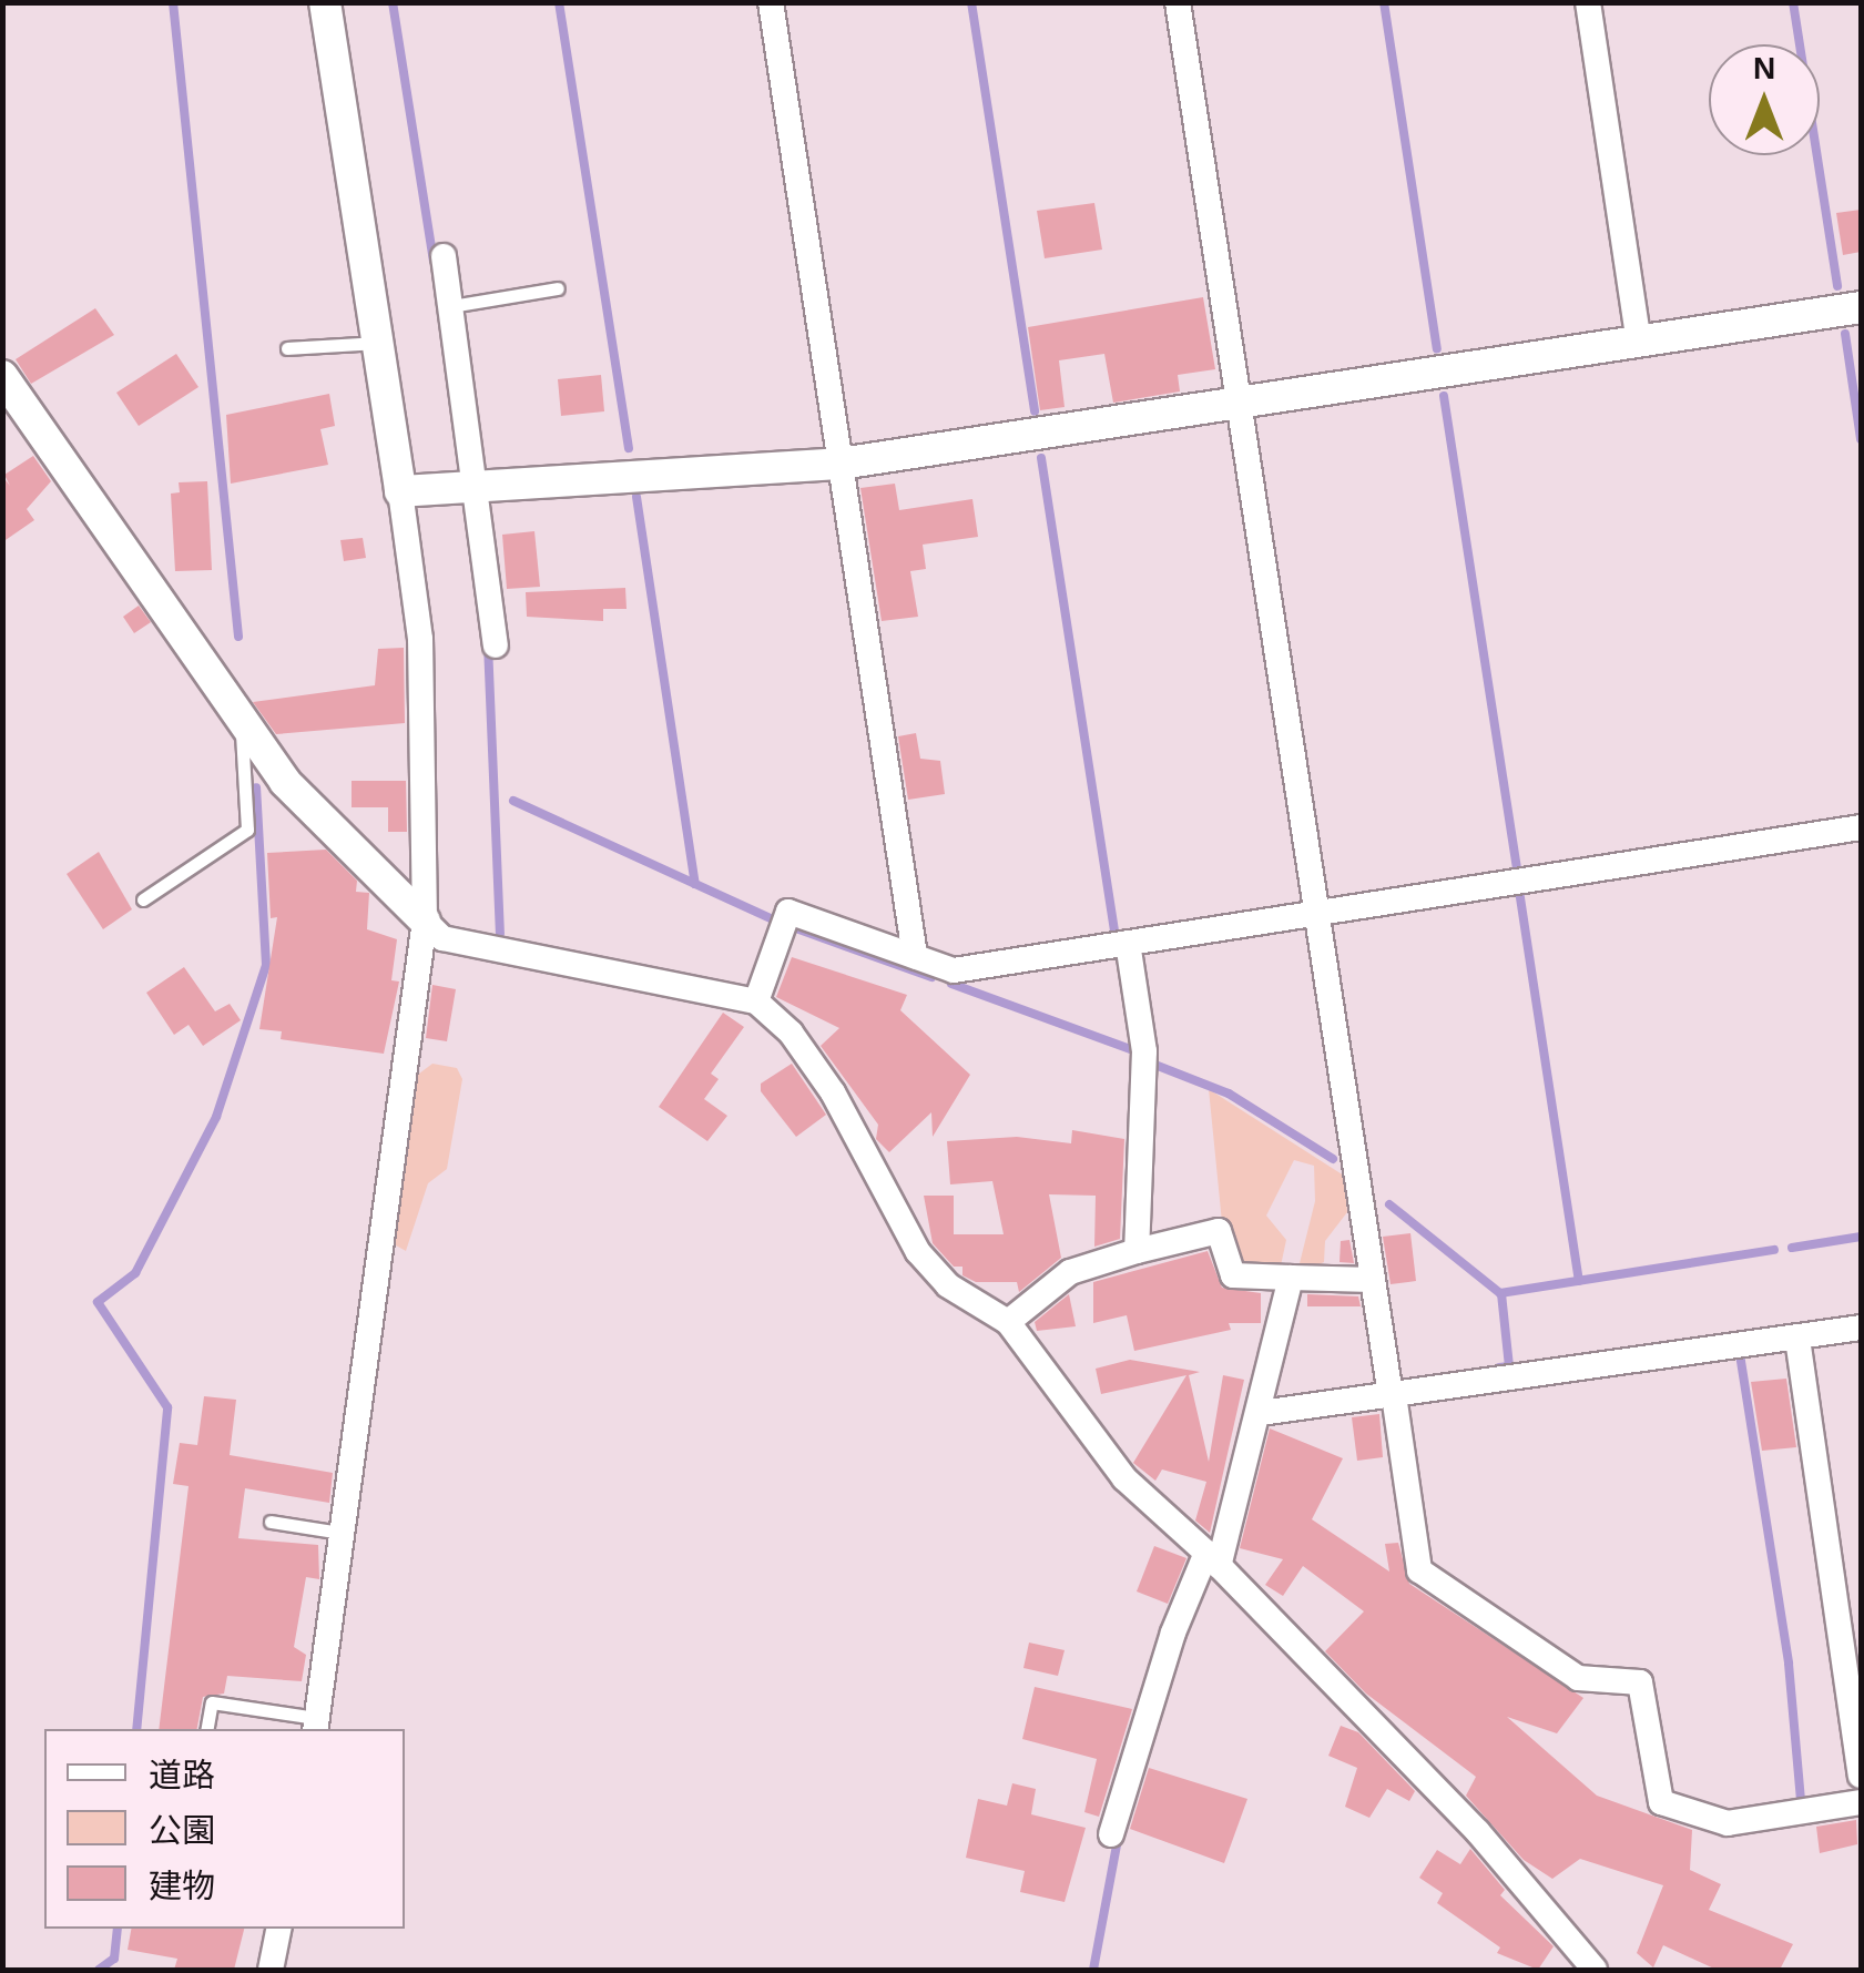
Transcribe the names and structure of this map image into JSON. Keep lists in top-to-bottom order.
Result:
{
  "legend": ["道路", "公園", "建物"],
  "north": "top"
}
